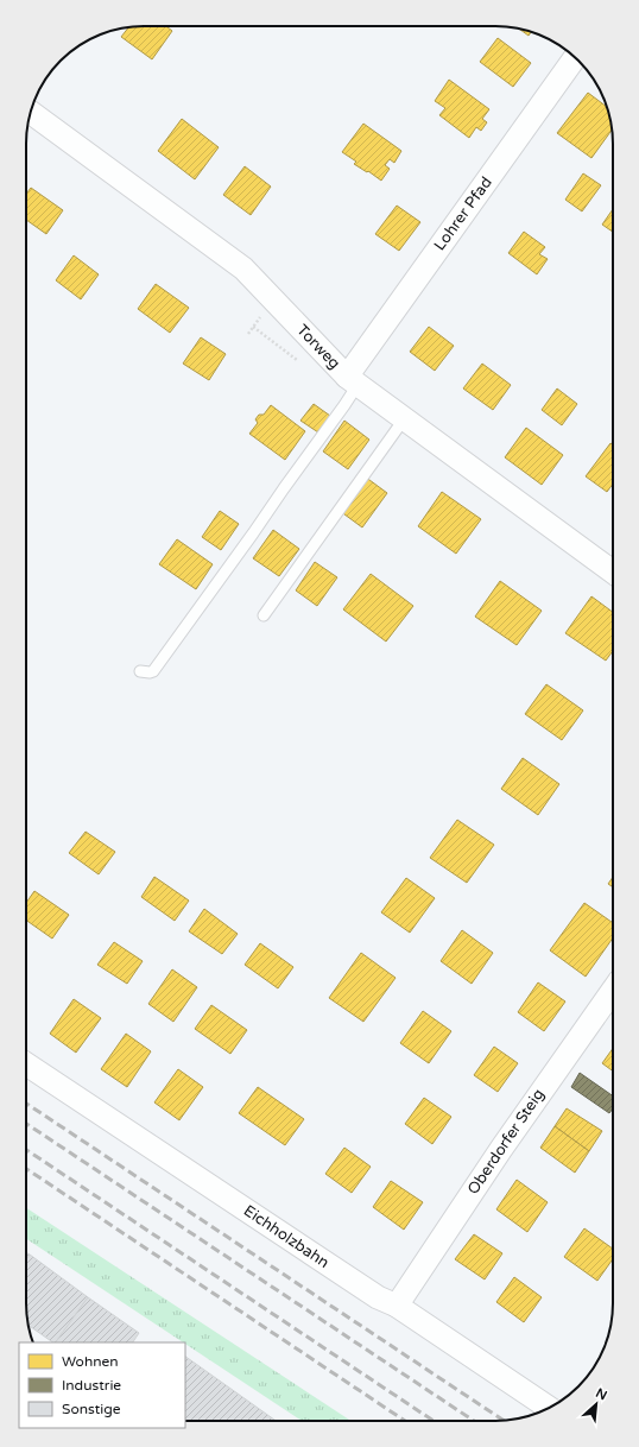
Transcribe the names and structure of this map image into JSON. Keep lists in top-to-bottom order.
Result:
{
  "streets": {
    "street": [
      "Lohrer Pfad",
      "Torweg",
      "Oberdorfer Steig",
      "Eichholzbahn"
    ]
  },
  "crossings": [
    ["Lohrer Pfad", "Torweg"],
    ["Oberdorfer Steig", "Eichholzbahn"]
  ],
  "legend": ["Wohnen", "Industrie", "Sonstige"],
  "north": "top right"
}
